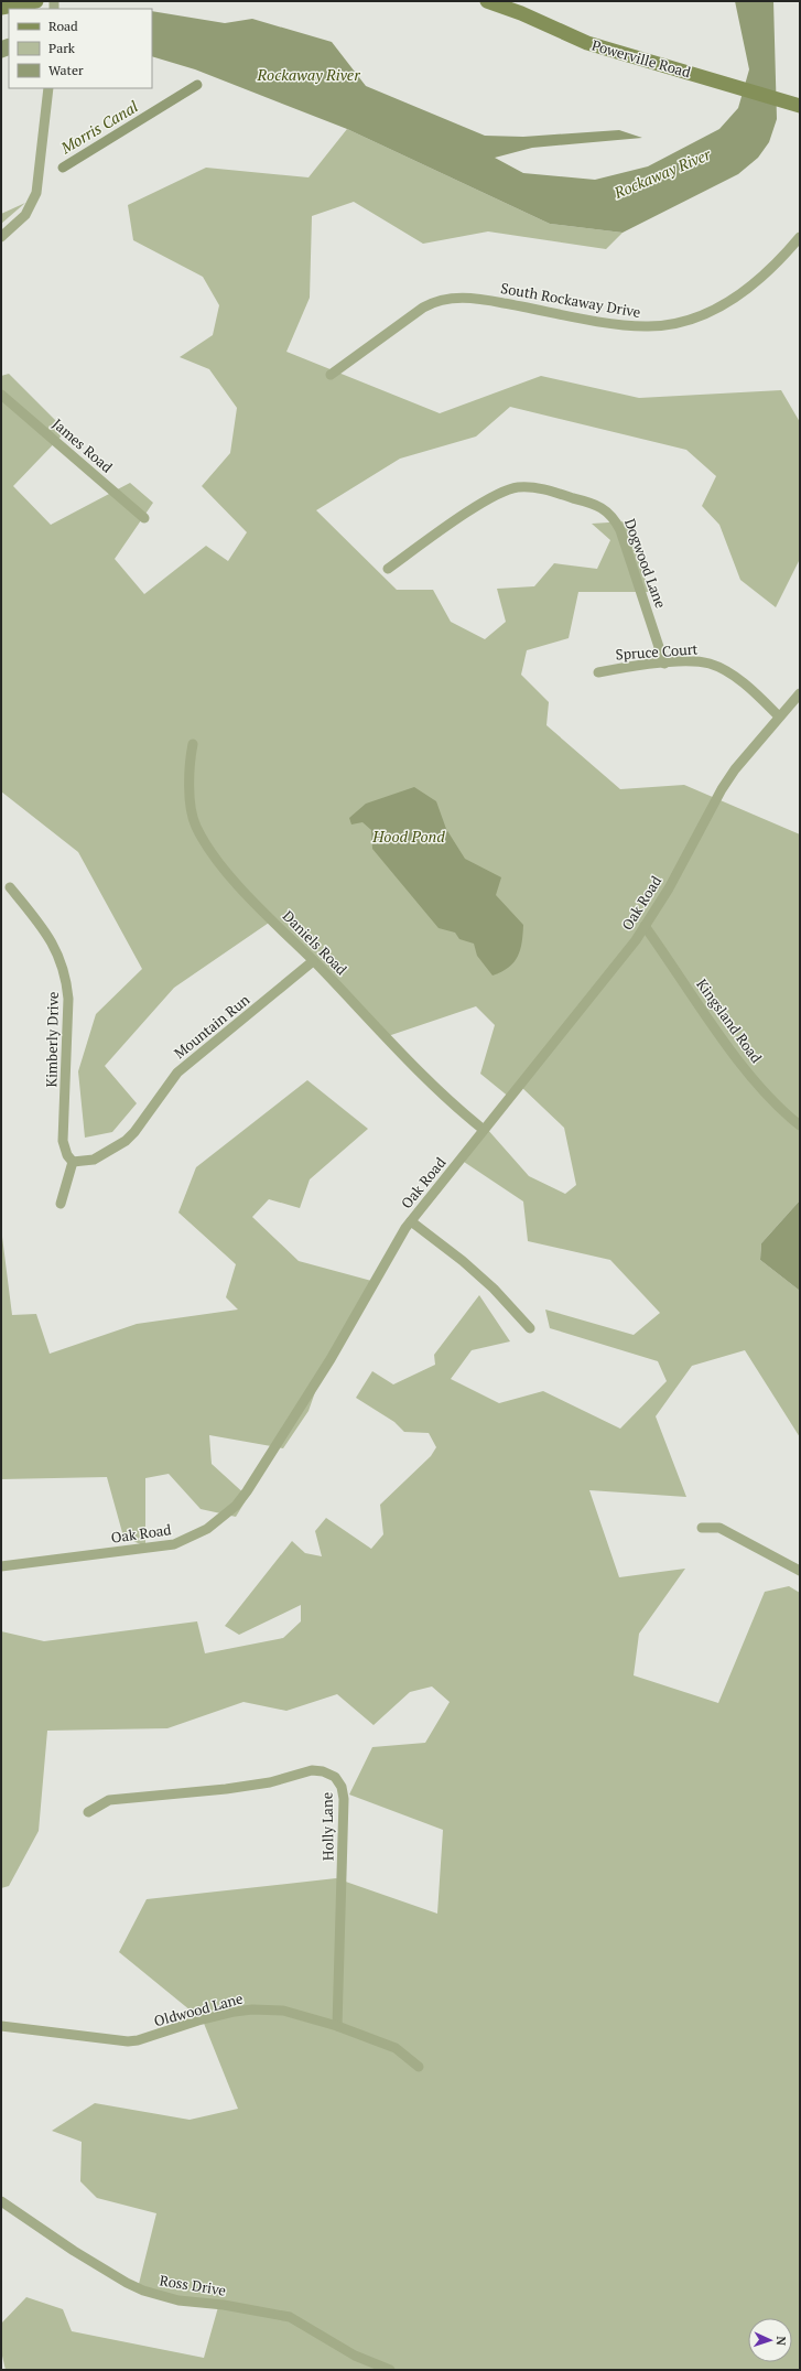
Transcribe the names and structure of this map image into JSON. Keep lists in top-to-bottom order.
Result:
{
  "streets": {
    "main road": ["Powerville Road"],
    "street": [
      "South Rockaway Drive",
      "James Road",
      "Dogwood Lane",
      "Spruce Court",
      "Oak Road",
      "Daniels Road",
      "Kingsland Road",
      "Mountain Run",
      "Kimberly Drive",
      "Holly Lane",
      "Oldwood Lane",
      "Ross Drive"
    ]
  },
  "crossings": [
    ["Dogwood Lane", "Spruce Court"],
    ["Spruce Court", "Oak Road"],
    ["Oak Road", "Daniels Road"],
    ["Oak Road", "Kingsland Road"],
    ["Daniels Road", "Mountain Run"],
    ["Mountain Run", "Kimberly Drive"],
    ["Holly Lane", "Oldwood Lane"]
  ],
  "water": ["Rockaway River", "Morris Canal", "Hood Pond"],
  "legend": ["Road", "Park", "Water"],
  "north": "right"
}
